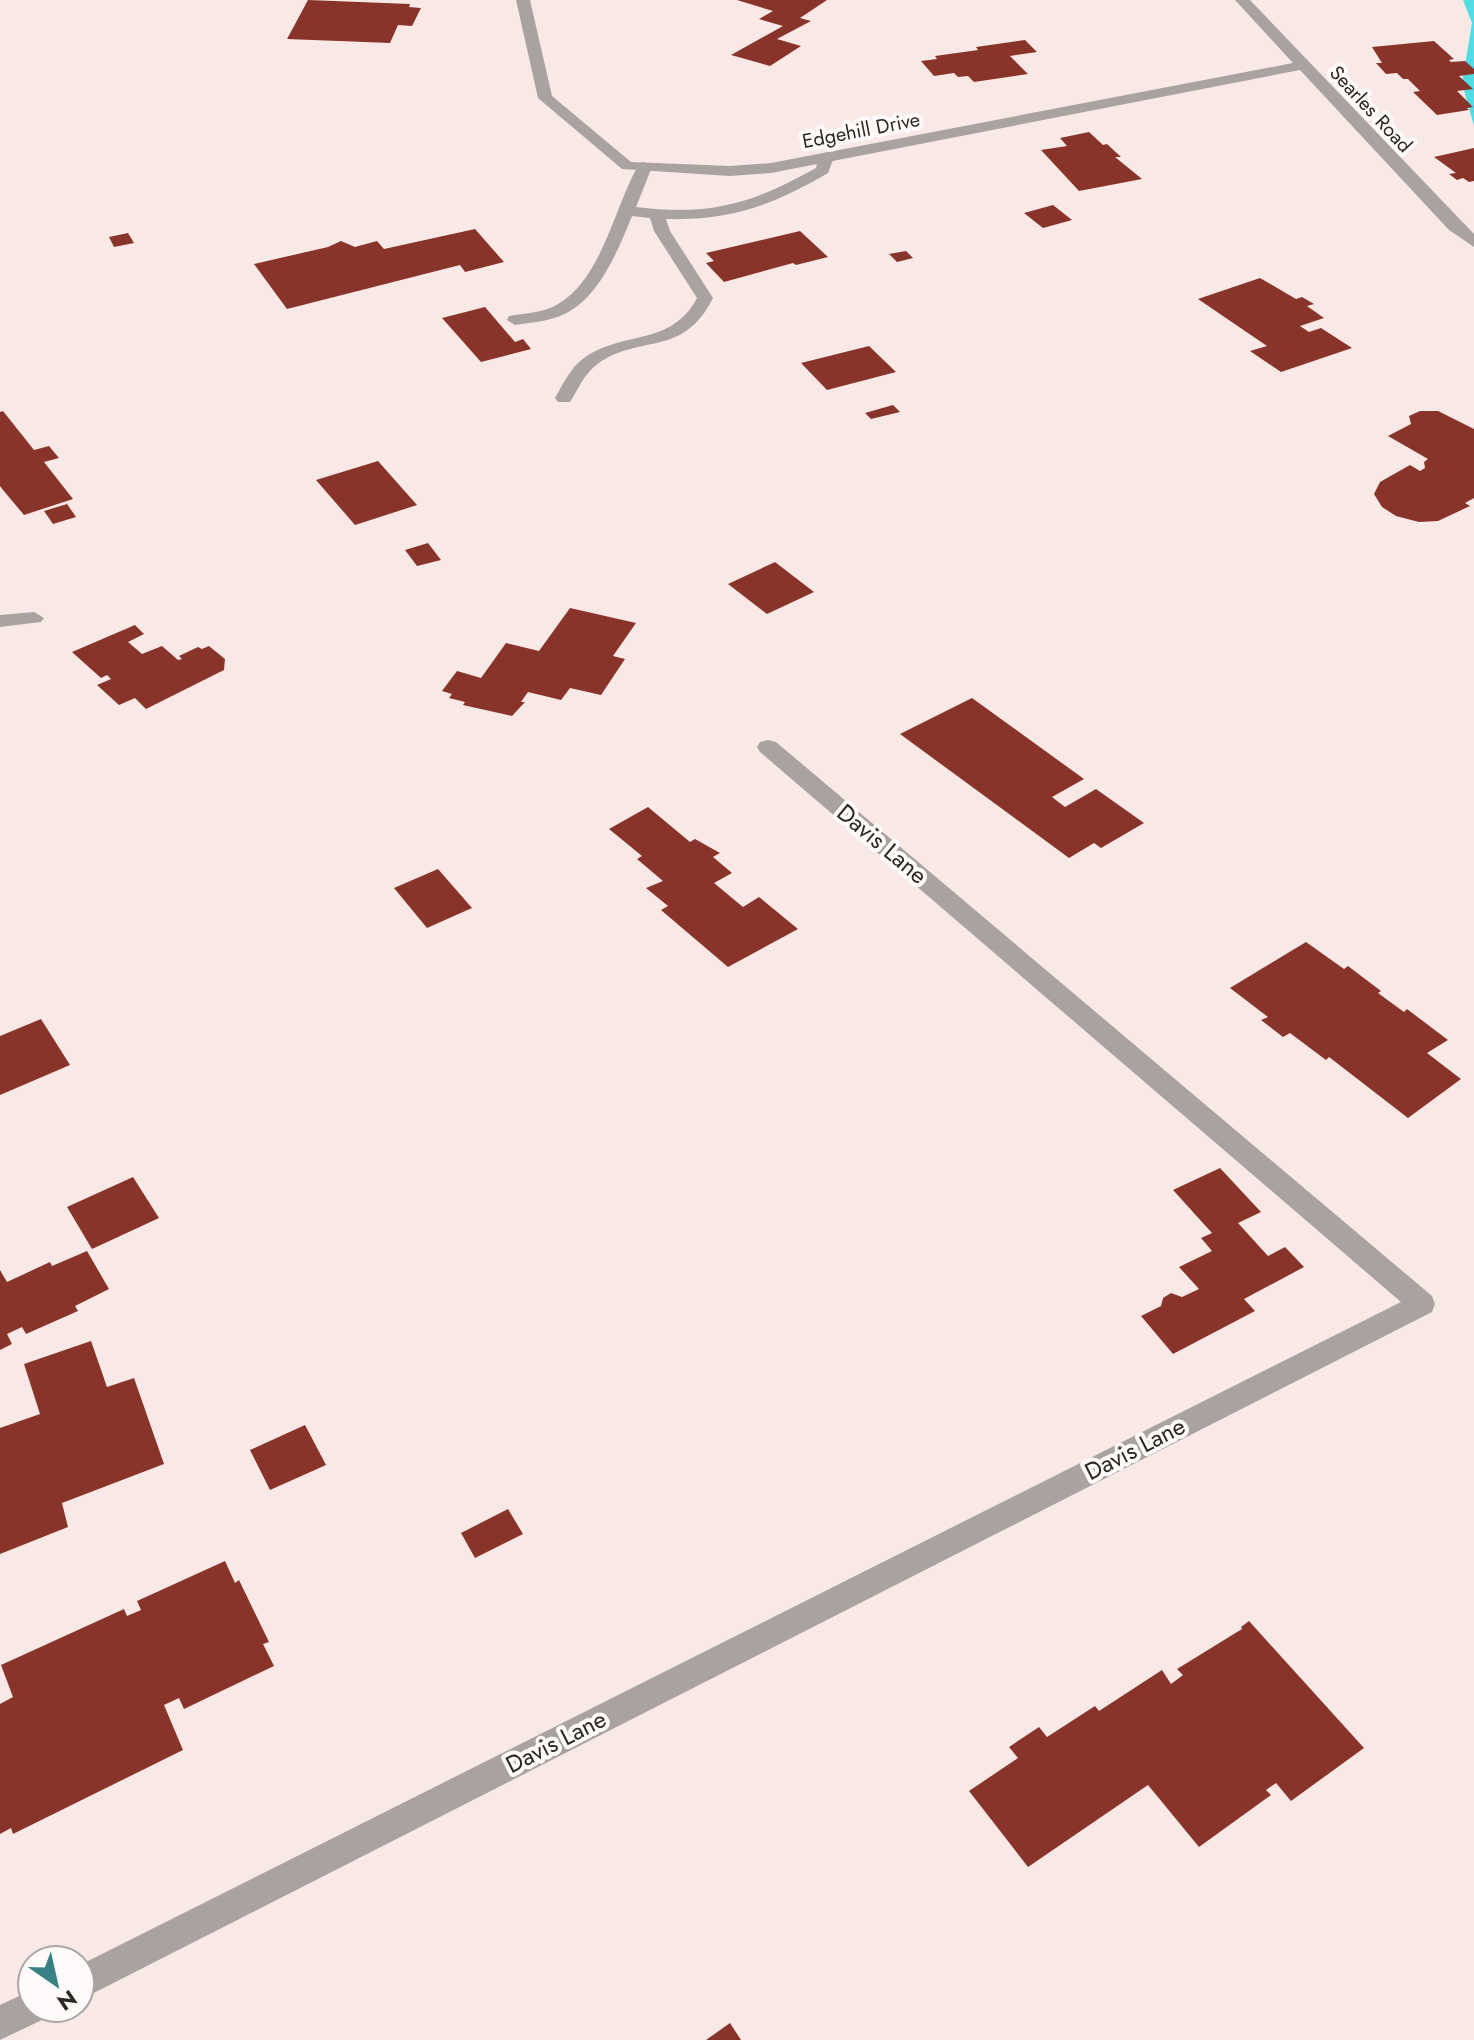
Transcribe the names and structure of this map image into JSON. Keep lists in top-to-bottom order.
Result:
{
  "streets": {
    "street": ["Searles Road", "Edgehill Drive", "Davis Lane"]
  },
  "crossings": [
    ["Searles Road", "Edgehill Drive"]
  ],
  "north": "bottom right"
}
